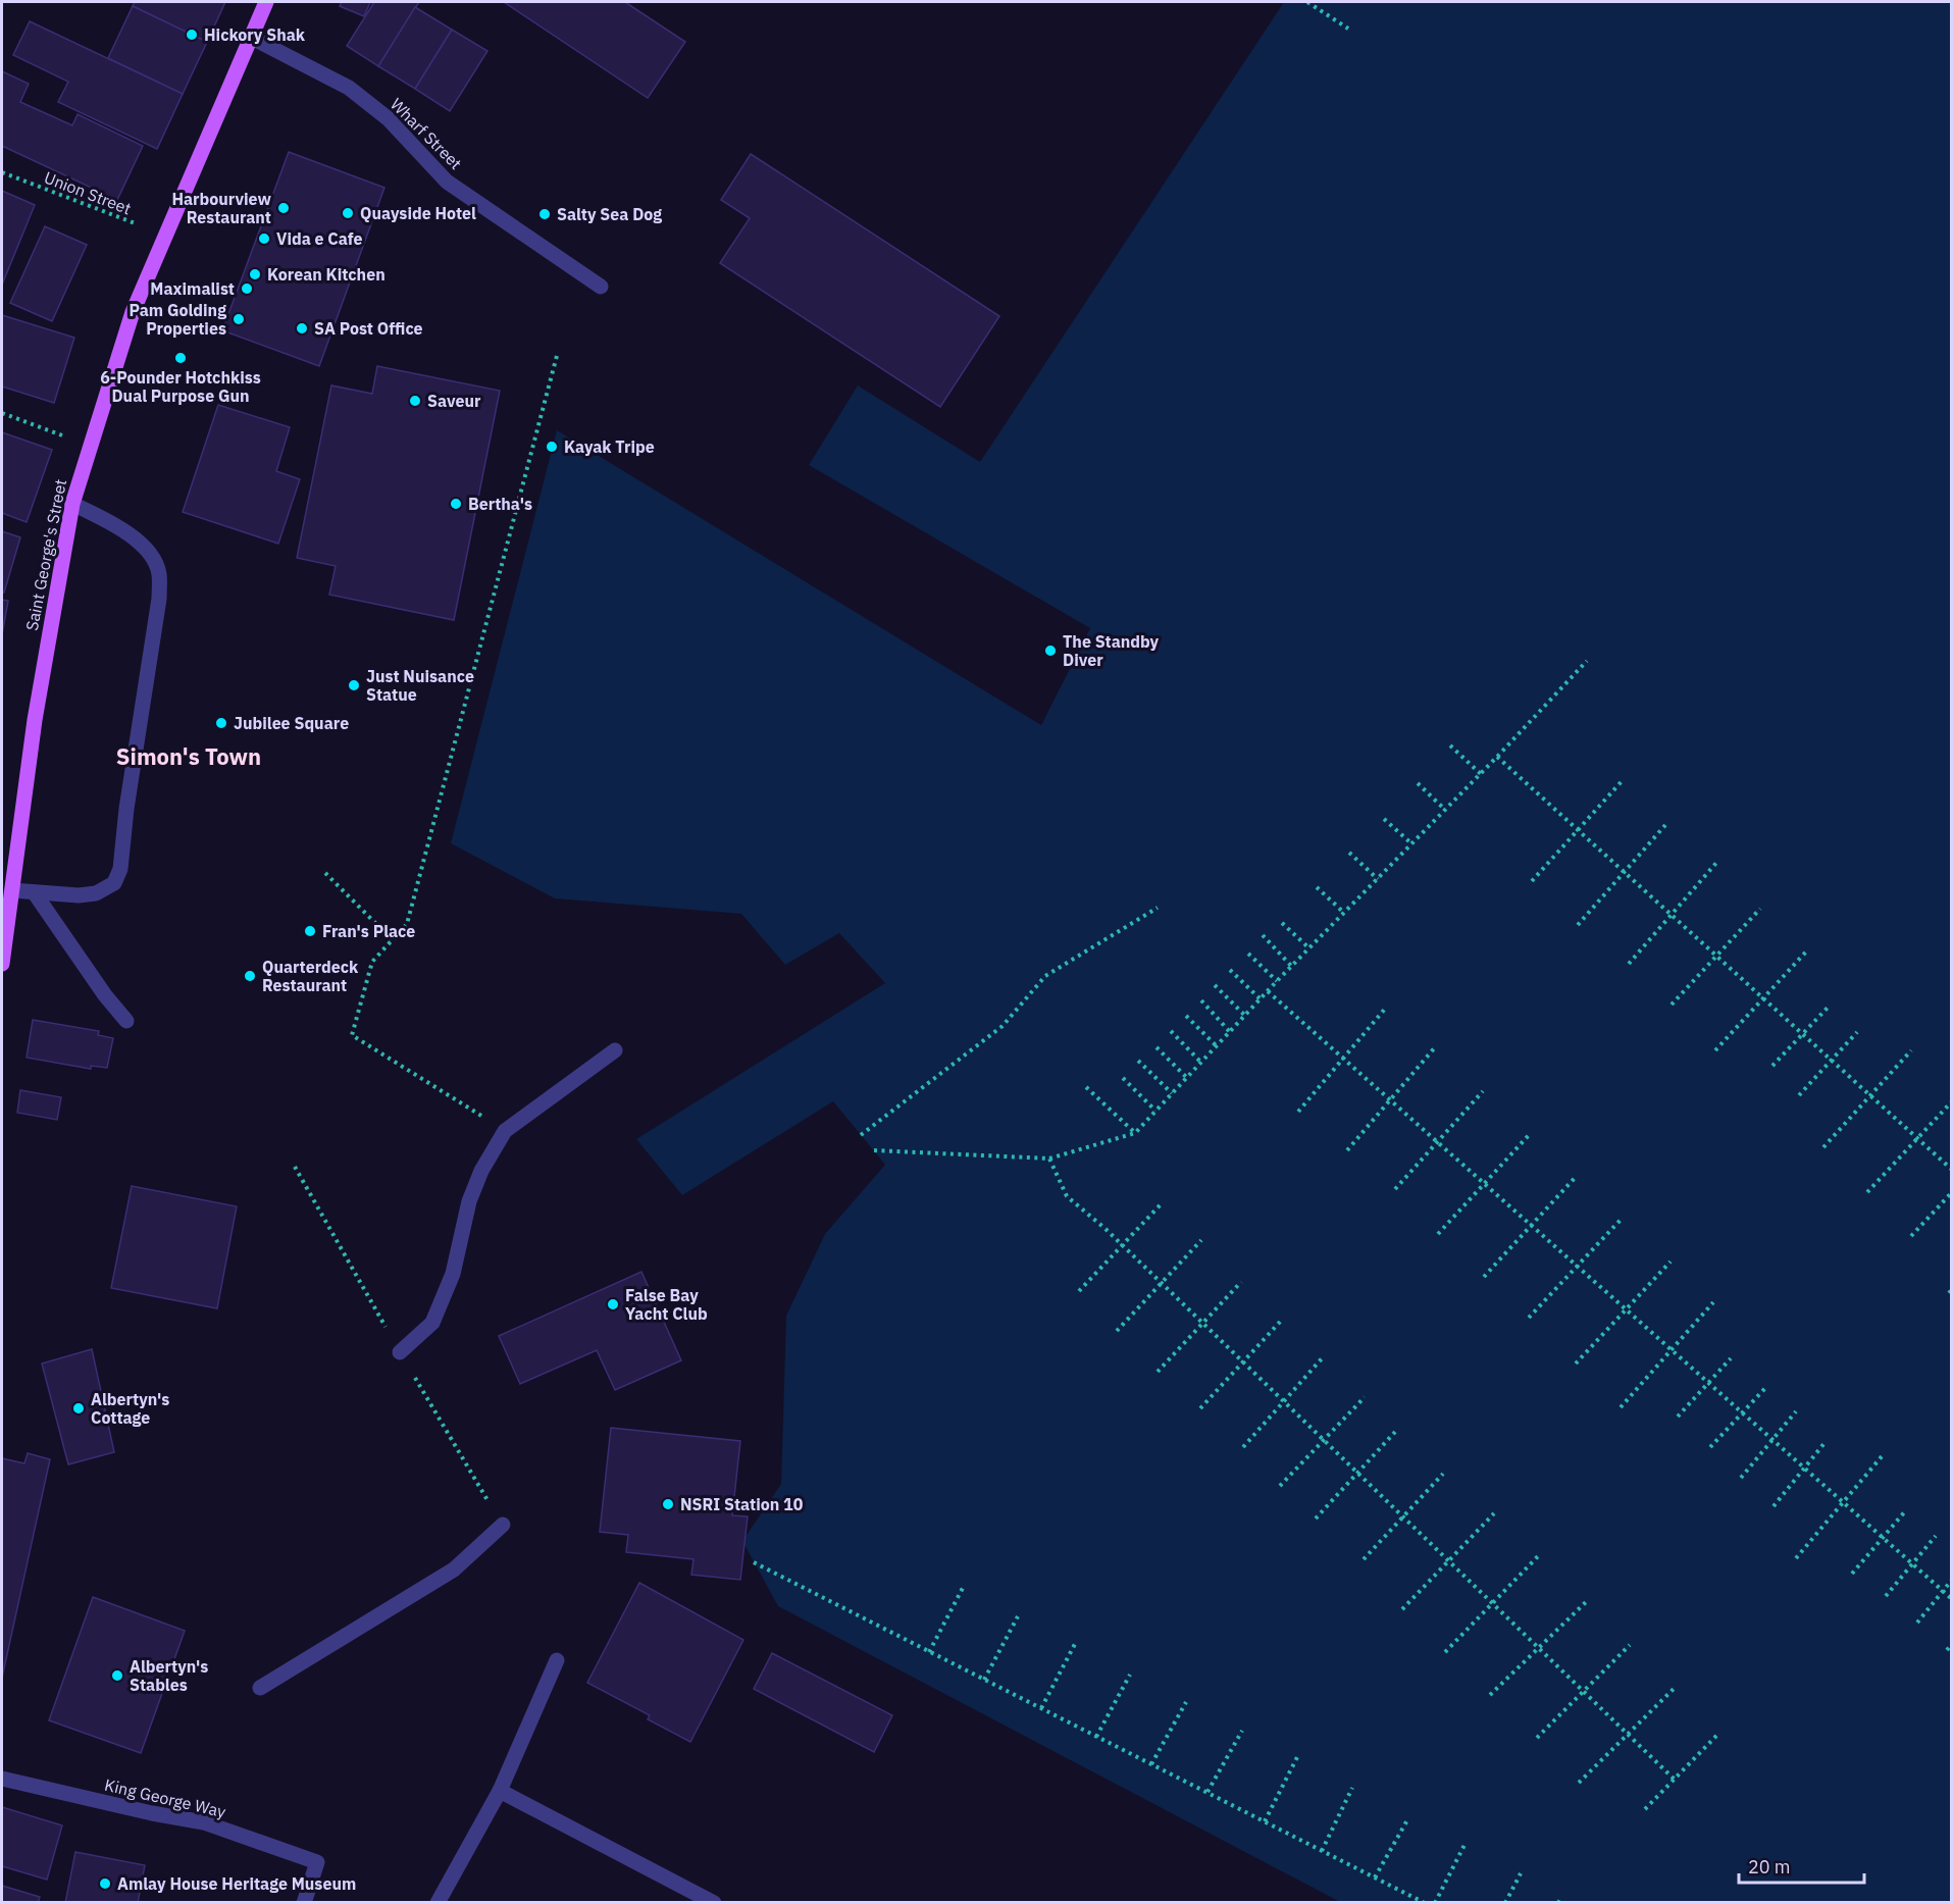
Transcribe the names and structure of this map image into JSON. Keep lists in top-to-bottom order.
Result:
{
  "streets": {
    "main road": ["Saint George's Street"],
    "lane": ["Wharf Street", "King George Way"],
    "path": ["Union Street"]
  },
  "crossings": [
    ["Wharf Street", "Saint George's Street"],
    ["Union Street", "Saint George's Street"]
  ],
  "districts": ["Simon's Town"],
  "places": [
    "Hickory Shak",
    "Harbourview Restaurant",
    "Quayside Hotel",
    "Salty Sea Dog",
    "Vida e Cafe",
    "Korean Kitchen",
    "Maximalist",
    "Pam Golding Properties",
    "SA Post Office",
    "6-Pounder Hotchkiss Dual Purpose Gun",
    "Saveur",
    "Kayak Tripe",
    "Bertha's",
    "The Standby Diver",
    "Just Nuisance Statue",
    "Jubilee Square",
    "Fran's Place",
    "Quarterdeck Restaurant",
    "False Bay Yacht Club",
    "Albertyn's Cottage",
    "NSRI Station 10",
    "Albertyn's Stables",
    "Amlay House Heritage Museum"
  ],
  "scale_bar": "20 m"
}
